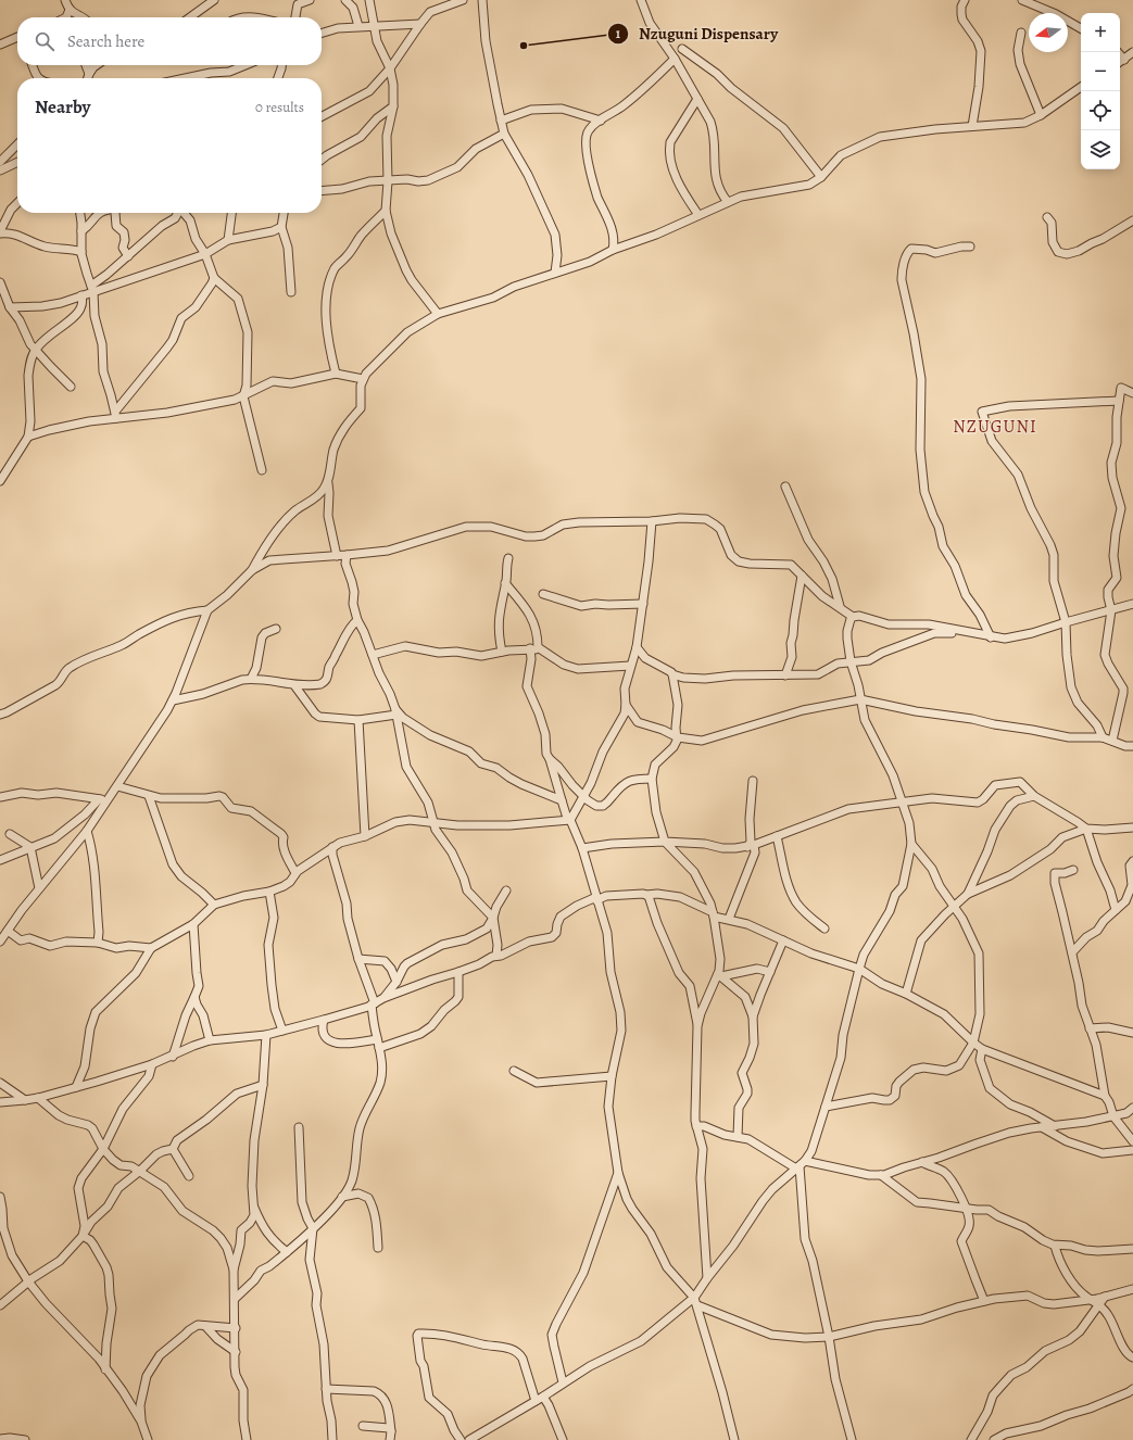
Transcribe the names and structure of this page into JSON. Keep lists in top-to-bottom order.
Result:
{
  "districts": ["NZUGUNI"],
  "places": ["Nzuguni Dispensary"],
  "north": "left",
  "page": {
    "map_buttons": ["+", "−"],
    "search": "Search here",
    "heading": ["Nearby", "0 results"]
  }
}
